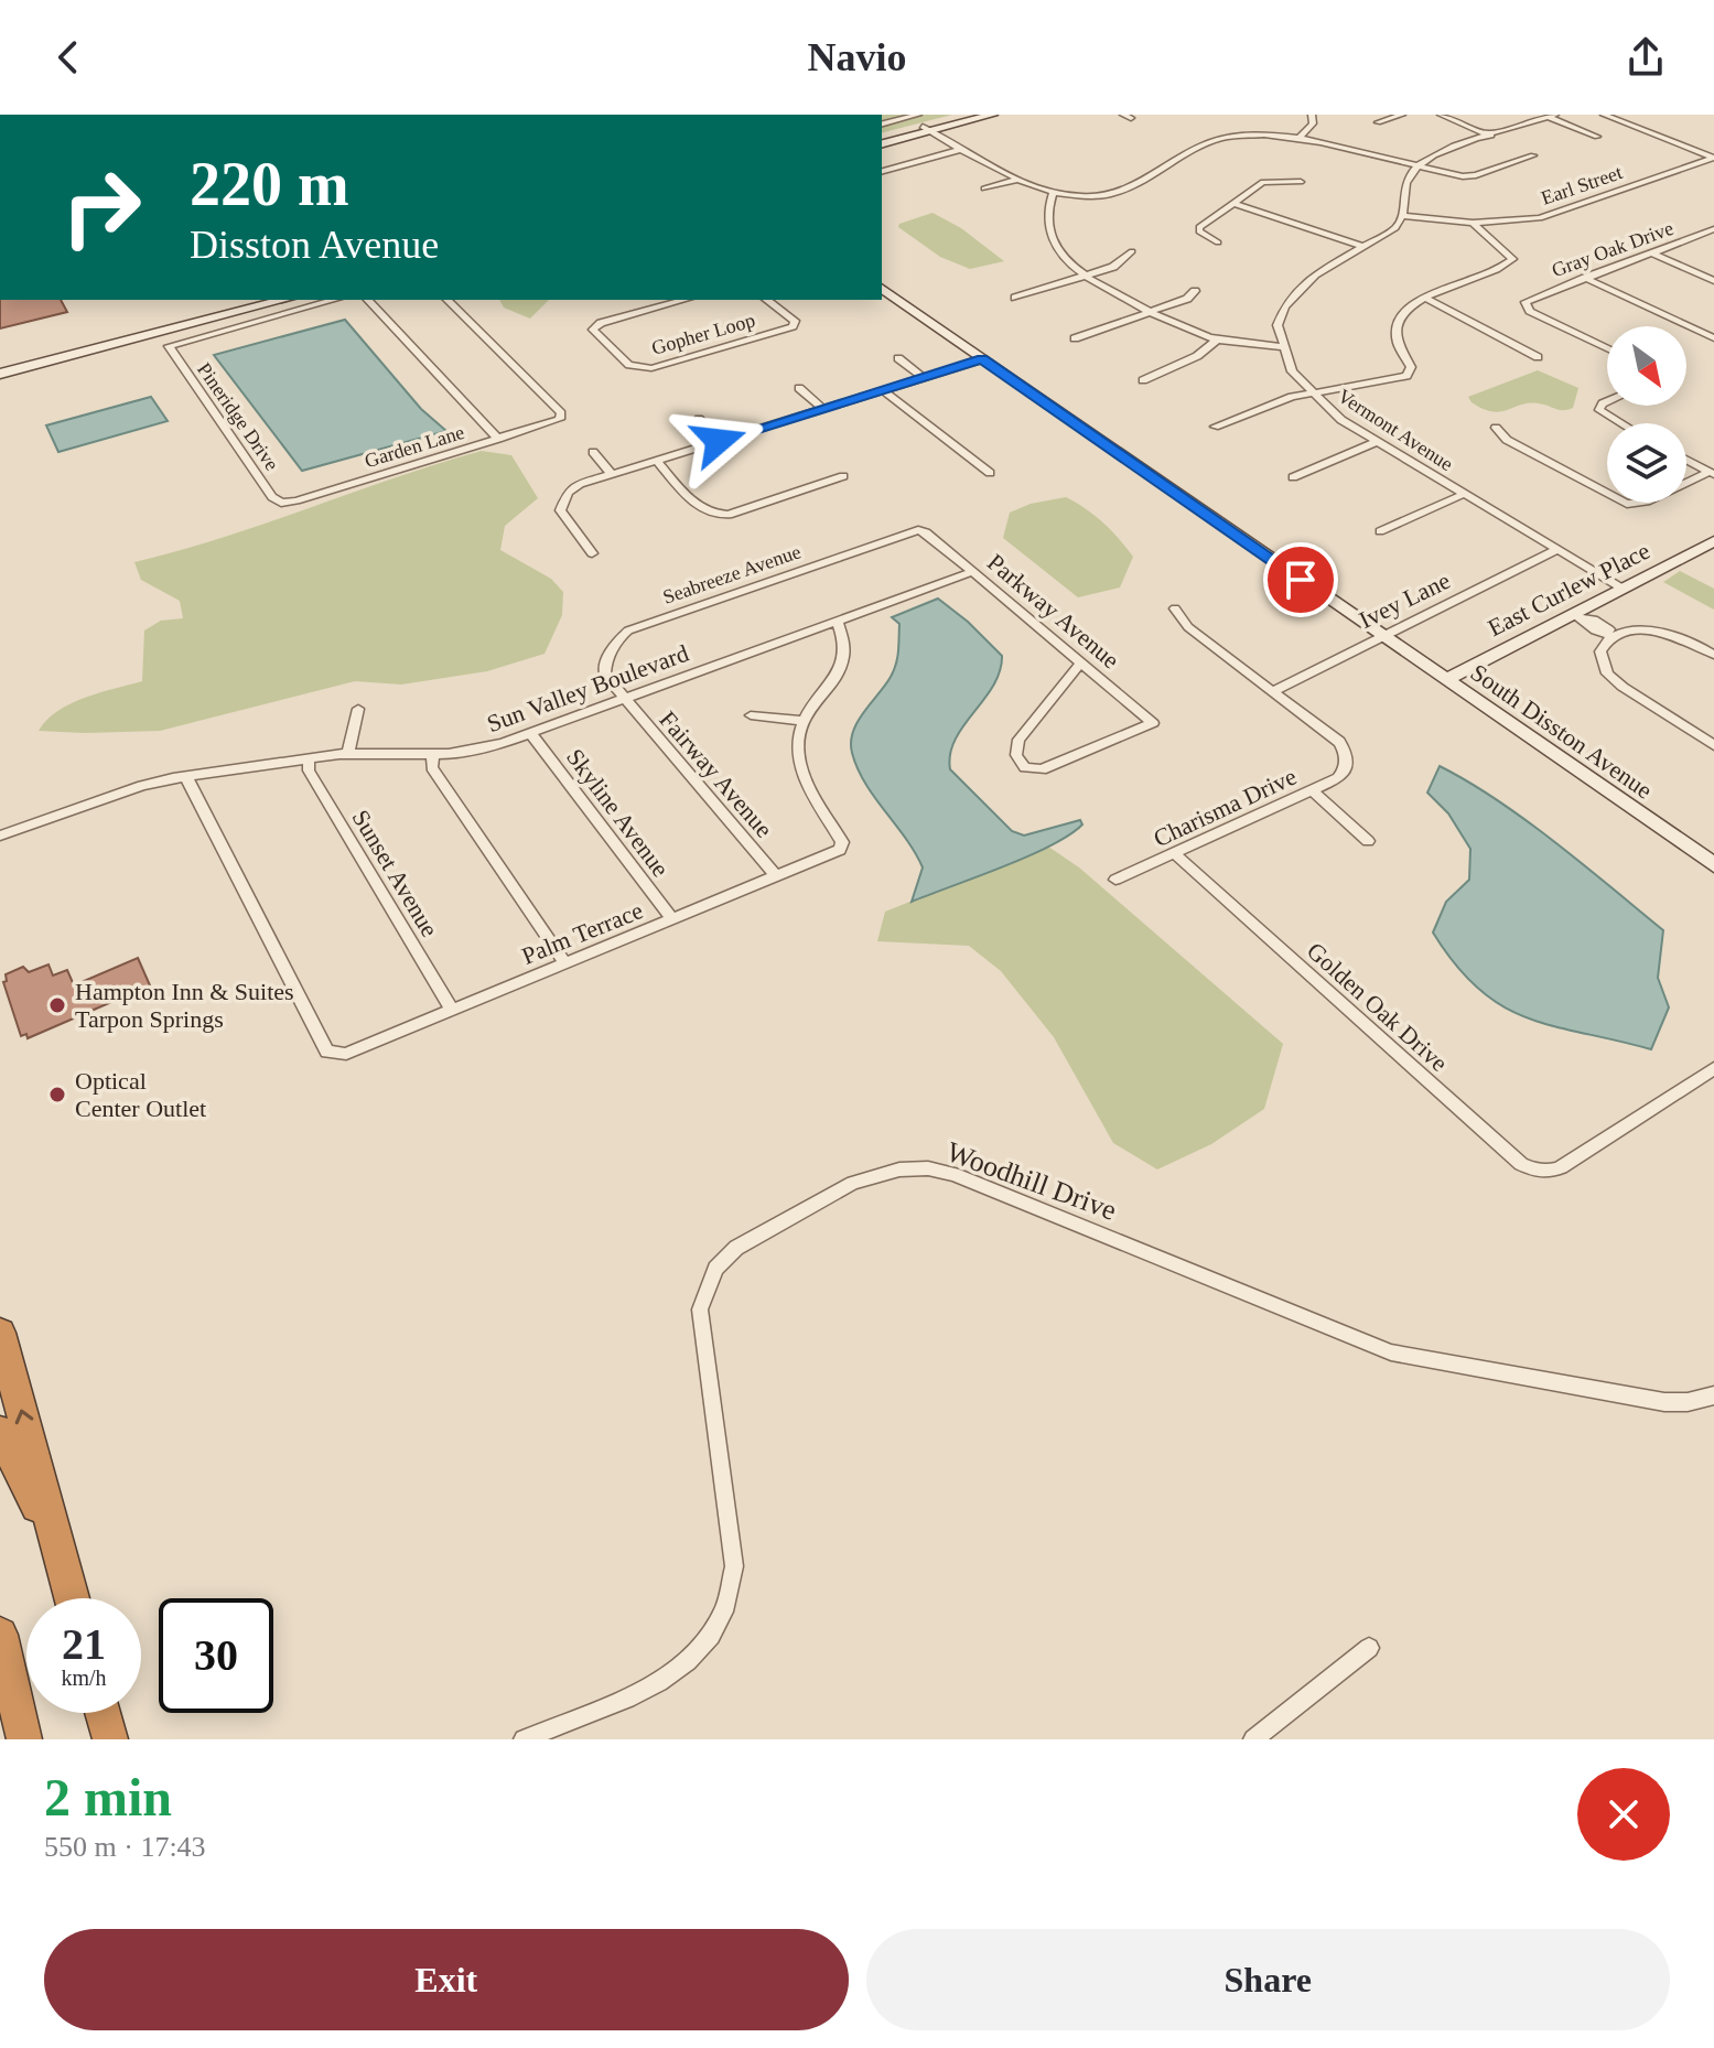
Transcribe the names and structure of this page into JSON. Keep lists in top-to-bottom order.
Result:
{
  "streets": {
    "street": [
      "Earl Street",
      "Gray Oak Drive",
      "Gopher Loop",
      "Pineridge Drive",
      "Vermont Avenue",
      "Garden Lane",
      "Seabreeze Avenue",
      "East Curlew Place",
      "Ivey Lane",
      "Parkway Avenue",
      "Sun Valley Boulevard",
      "South Disston Avenue",
      "Fairway Avenue",
      "Charisma Drive",
      "Skyline Avenue",
      "Sunset Avenue",
      "Palm Terrace",
      "Golden Oak Drive",
      "Woodhill Drive"
    ]
  },
  "crossings": [
    ["Pineridge Drive", "Garden Lane"],
    ["Vermont Avenue", "East Curlew Place"],
    ["Vermont Avenue", "Ivey Lane"],
    ["Seabreeze Avenue", "Parkway Avenue"],
    ["Seabreeze Avenue", "Sun Valley Boulevard"],
    ["Seabreeze Avenue", "Fairway Avenue"],
    ["East Curlew Place", "South Disston Avenue"],
    ["Ivey Lane", "South Disston Avenue"],
    ["Ivey Lane", "Charisma Drive"],
    ["Parkway Avenue", "Sun Valley Boulevard"],
    ["Sun Valley Boulevard", "Fairway Avenue"],
    ["Sun Valley Boulevard", "Skyline Avenue"],
    ["Sun Valley Boulevard", "Sunset Avenue"],
    ["Sun Valley Boulevard", "Palm Terrace"],
    ["Fairway Avenue", "Palm Terrace"],
    ["Charisma Drive", "Golden Oak Drive"],
    ["Skyline Avenue", "Palm Terrace"],
    ["Sunset Avenue", "Palm Terrace"]
  ],
  "places": ["Hampton Inn & Suites Tarpon Springs", "Optical Center Outlet"],
  "north": "bottom right",
  "page": {
    "header": "Navio",
    "turn": ["220 m", "Disston Avenue"],
    "speed": "21 km/h",
    "limit": "30",
    "heading": ["2 min", "550 m · 17:43"],
    "buttons": ["Exit", "Share"]
  }
}
